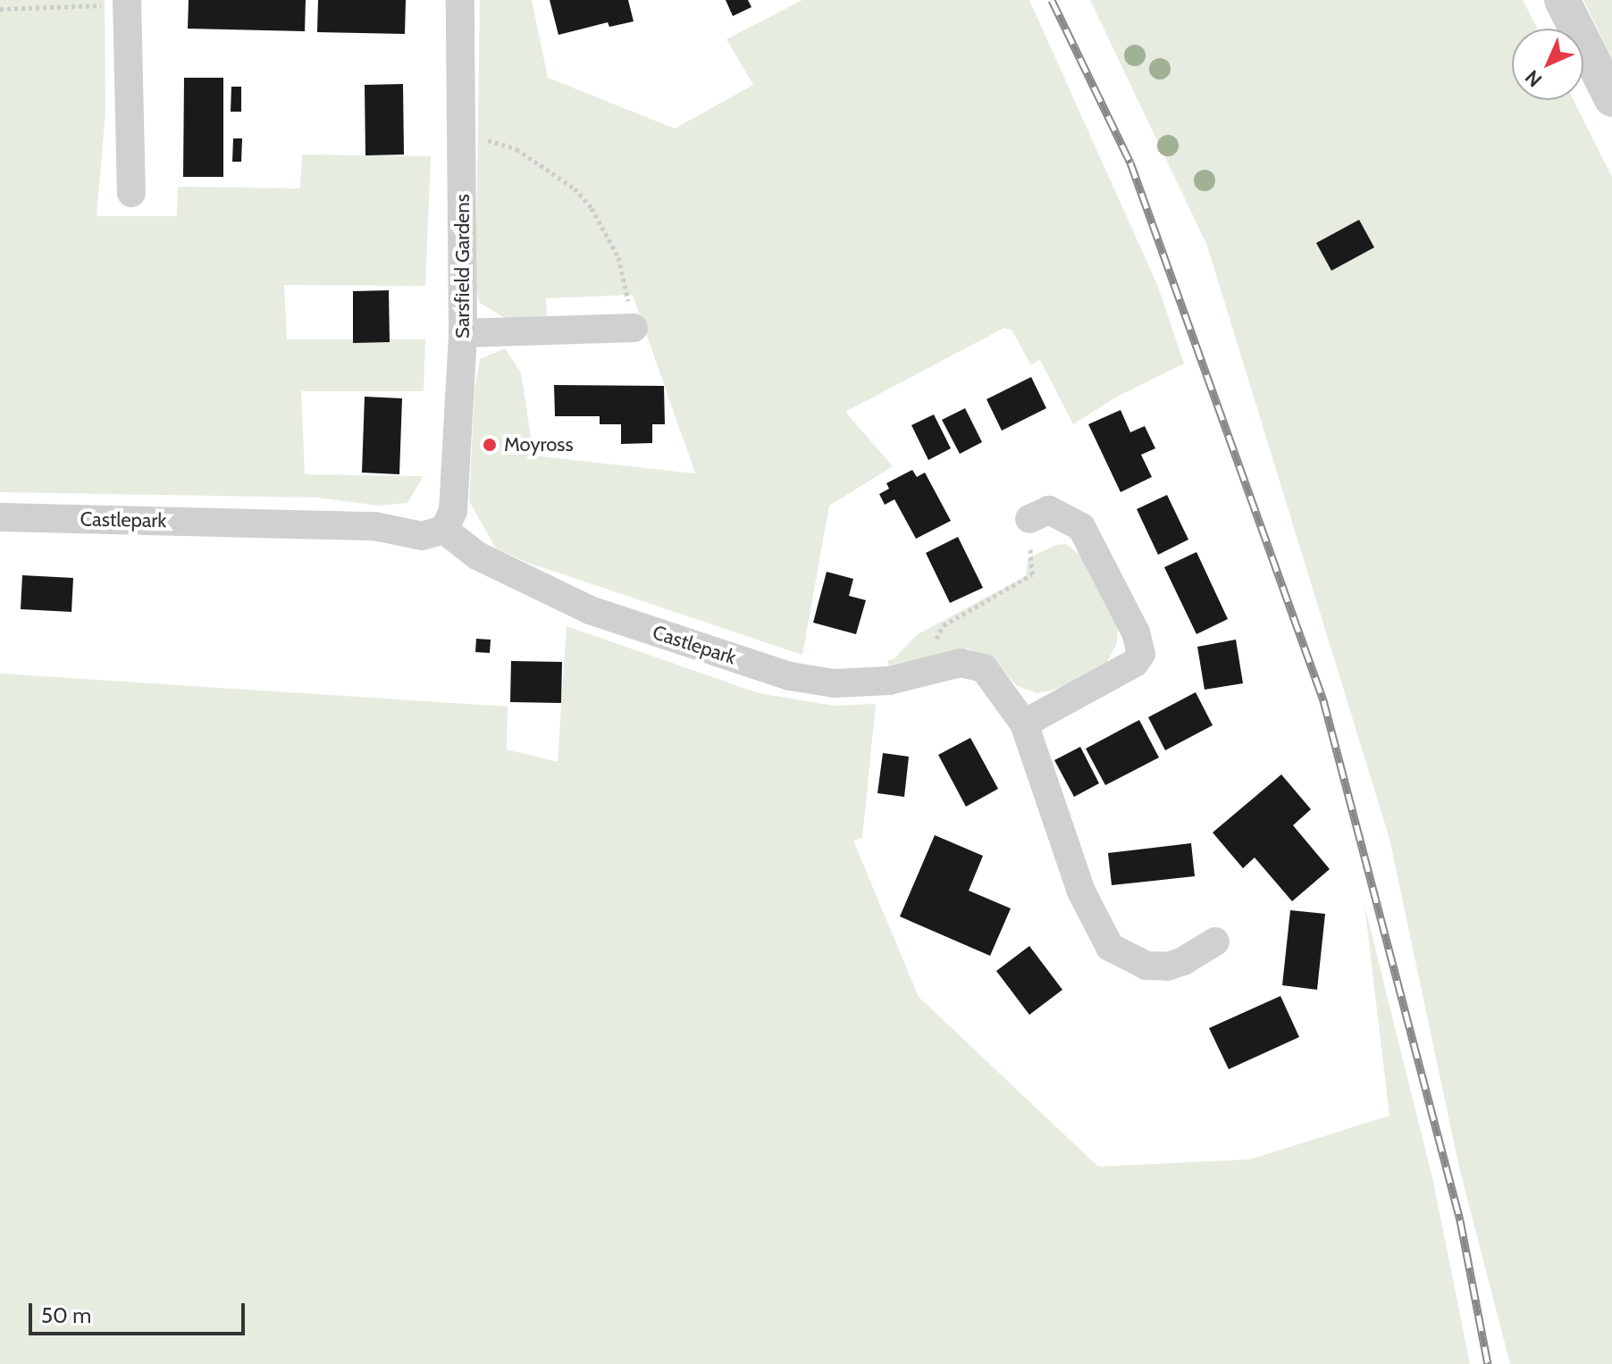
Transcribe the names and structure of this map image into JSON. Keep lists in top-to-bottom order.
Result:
{
  "streets": {
    "street": ["Sarsfield Gardens", "Castlepark"]
  },
  "crossings": [
    ["Sarsfield Gardens", "Castlepark"]
  ],
  "places": ["Moyross"],
  "scale_bar": "50 m",
  "north": "bottom left"
}
